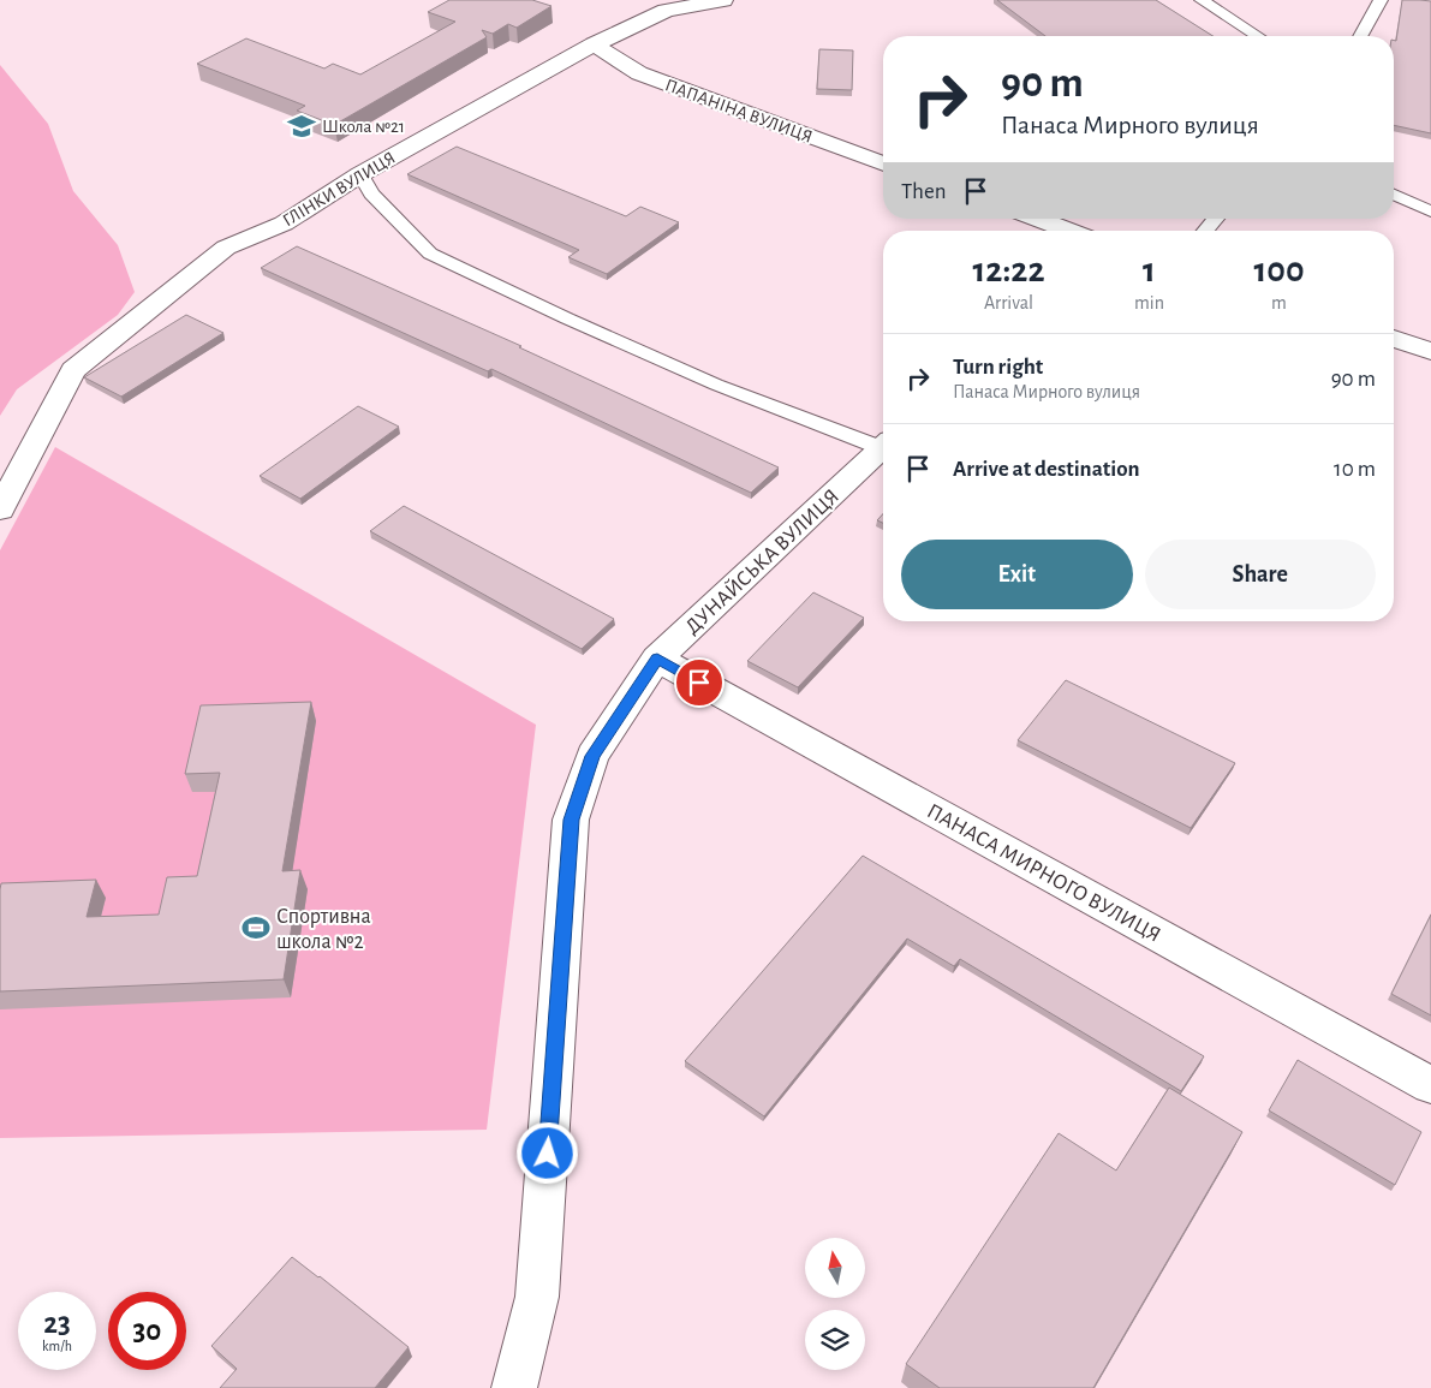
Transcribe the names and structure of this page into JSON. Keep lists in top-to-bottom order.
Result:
{
  "streets": {
    "street": [
      "ПАПАНІНА ВУЛИЦЯ",
      "ГЛІНКИ ВУЛИЦЯ",
      "ДУНАЙСЬКА ВУЛИЦЯ",
      "ПАНАСА МИРНОГО ВУЛИЦЯ"
    ]
  },
  "crossings": [
    ["ПАПАНІНА ВУЛИЦЯ", "ГЛІНКИ ВУЛИЦЯ"],
    ["ДУНАЙСЬКА ВУЛИЦЯ", "ПАНАСА МИРНОГО ВУЛИЦЯ"]
  ],
  "places": {
    "school or university": ["Школа №21"],
    "sports": ["Спортивна школа №2"]
  },
  "north": "top",
  "page": {
    "turn": ["90 m", "Панаса Мирного вулиця"],
    "then": "Then",
    "eta": [
      "12:22",
      "Arrival",
      "1",
      "min",
      "100",
      "m"
    ],
    "list": [
      {
        "name": "Turn right",
        "note": "Панаса Мирного вулиця",
        "value": "90 m"
      },
      {
        "name": "Arrive at destination",
        "value": "10 m"
      }
    ],
    "buttons": ["Exit", "Share"],
    "speed": "23 km/h",
    "limit": "30"
  }
}
